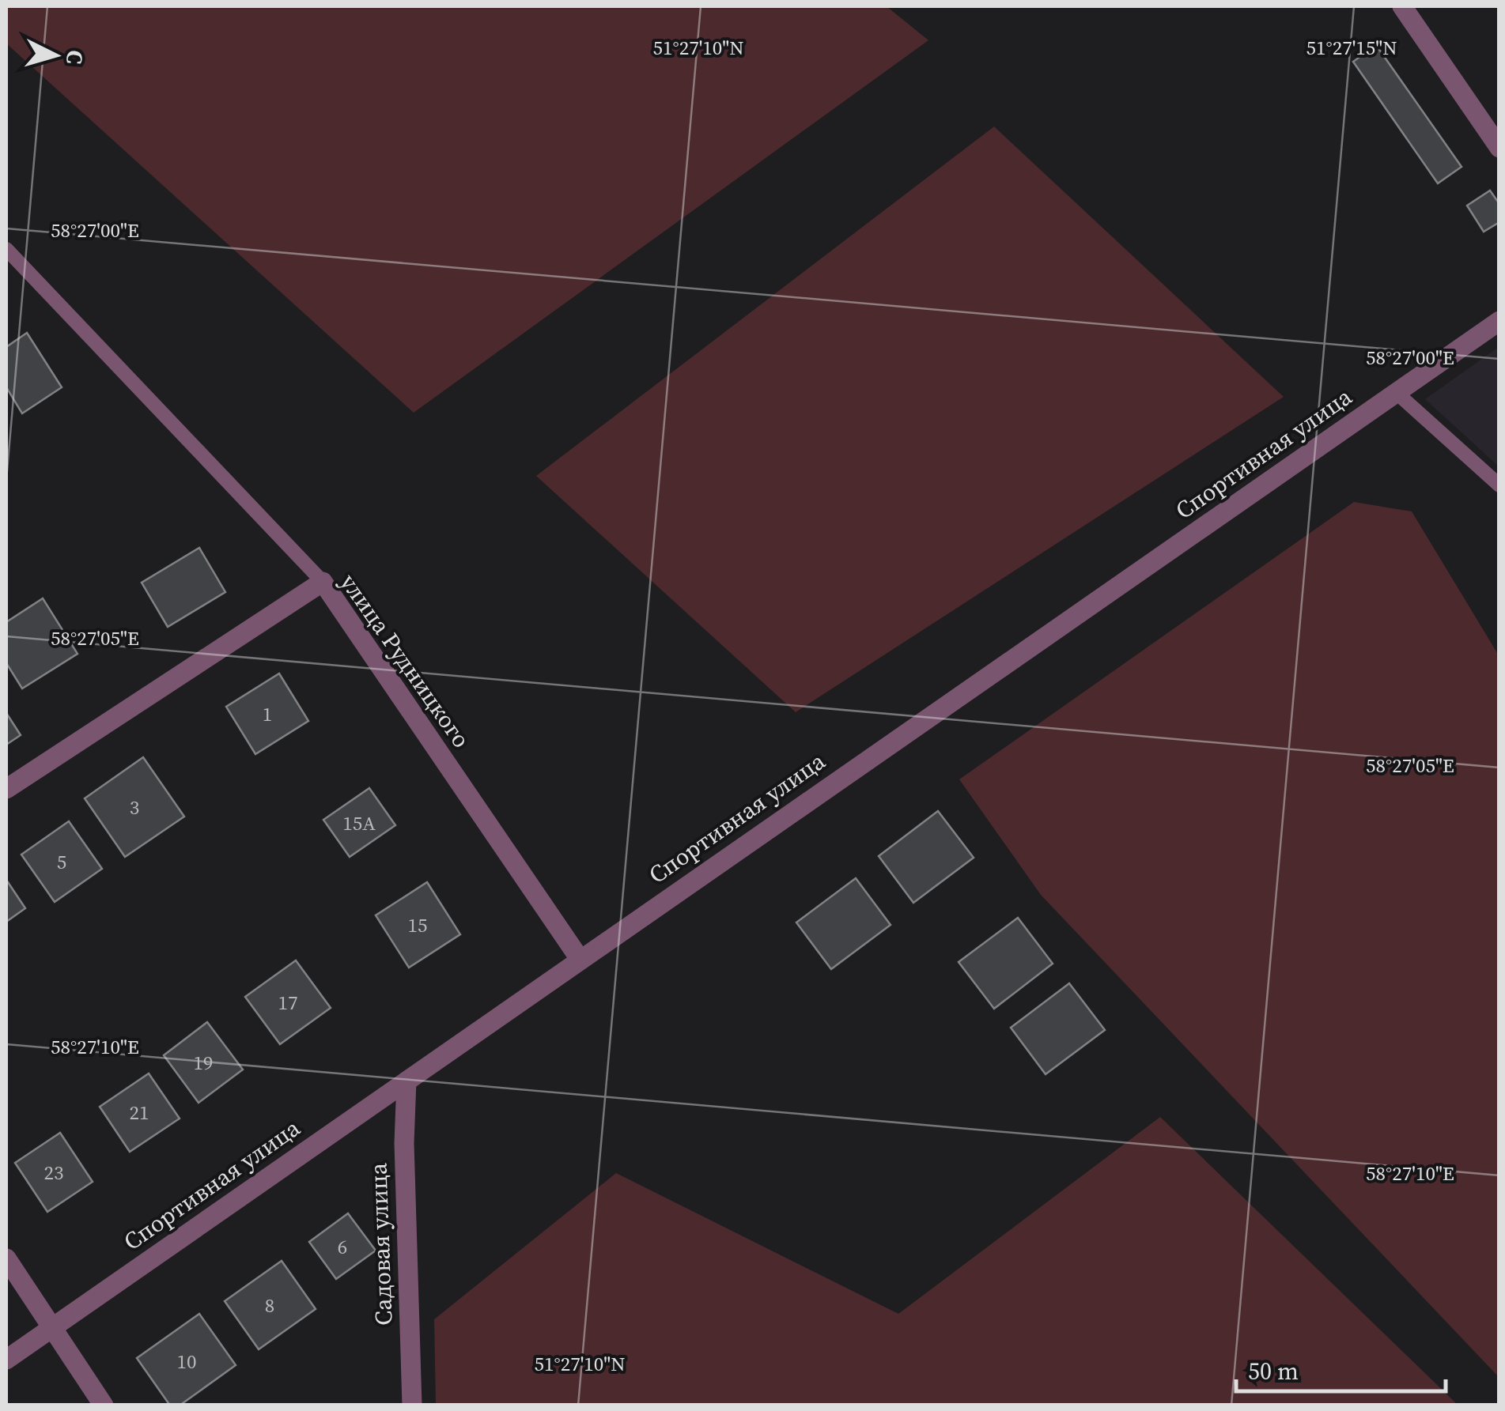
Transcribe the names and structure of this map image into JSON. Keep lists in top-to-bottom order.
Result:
{
  "streets": {
    "street": ["Спортивная улица", "улица Рудницкого", "Садовая улица"]
  },
  "crossings": [
    ["Спортивная улица", "улица Рудницкого"],
    ["Спортивная улица", "Садовая улица"]
  ],
  "house_numbers": [
    "1",
    "3",
    "15А",
    "5",
    "15",
    "17",
    "19",
    "21",
    "23",
    "6",
    "8",
    "10"
  ],
  "scale_bar": "50 m",
  "north": "right",
  "coordinates": [
    "51°27'10\"N",
    "51°27'15\"N",
    "58°27'00\"E",
    "58°27'05\"E",
    "58°27'10\"E"
  ]
}
